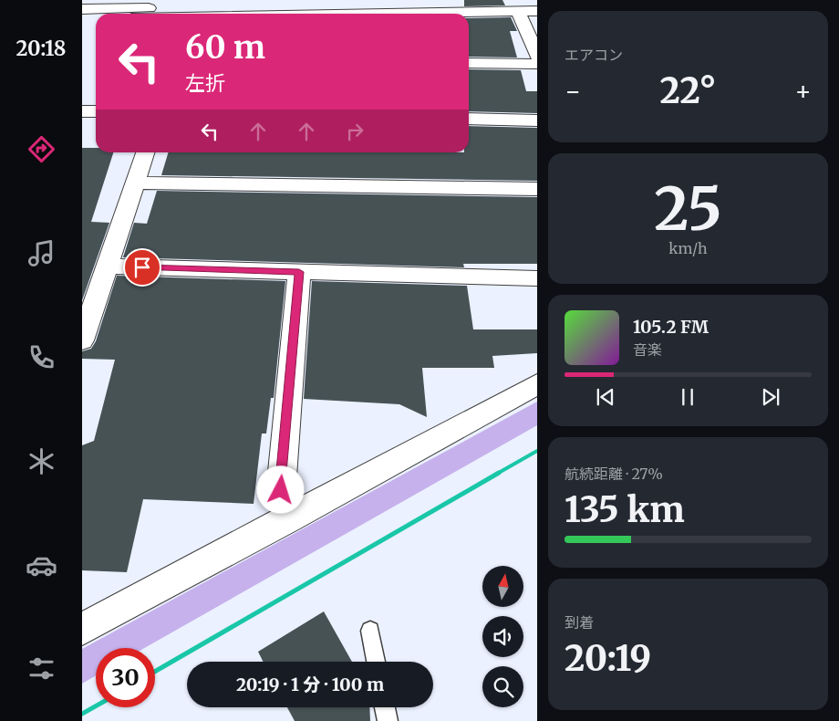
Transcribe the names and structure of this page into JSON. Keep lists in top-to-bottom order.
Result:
{
  "north": "top",
  "page": {
    "tabs": "20:18",
    "tile": [
      "エアコン",
      ["25", "km/h"],
      ["航続距離 · 27%", "135 km"],
      ["到着", "20:19"]
    ],
    "turn": ["60 m", "左折"],
    "heat": ["−", "22°", "+"],
    "song": ["105.2 FM", "音楽"],
    "limit": "30",
    "trip": "20:19 · 1 分 · 100 m"
  }
}
